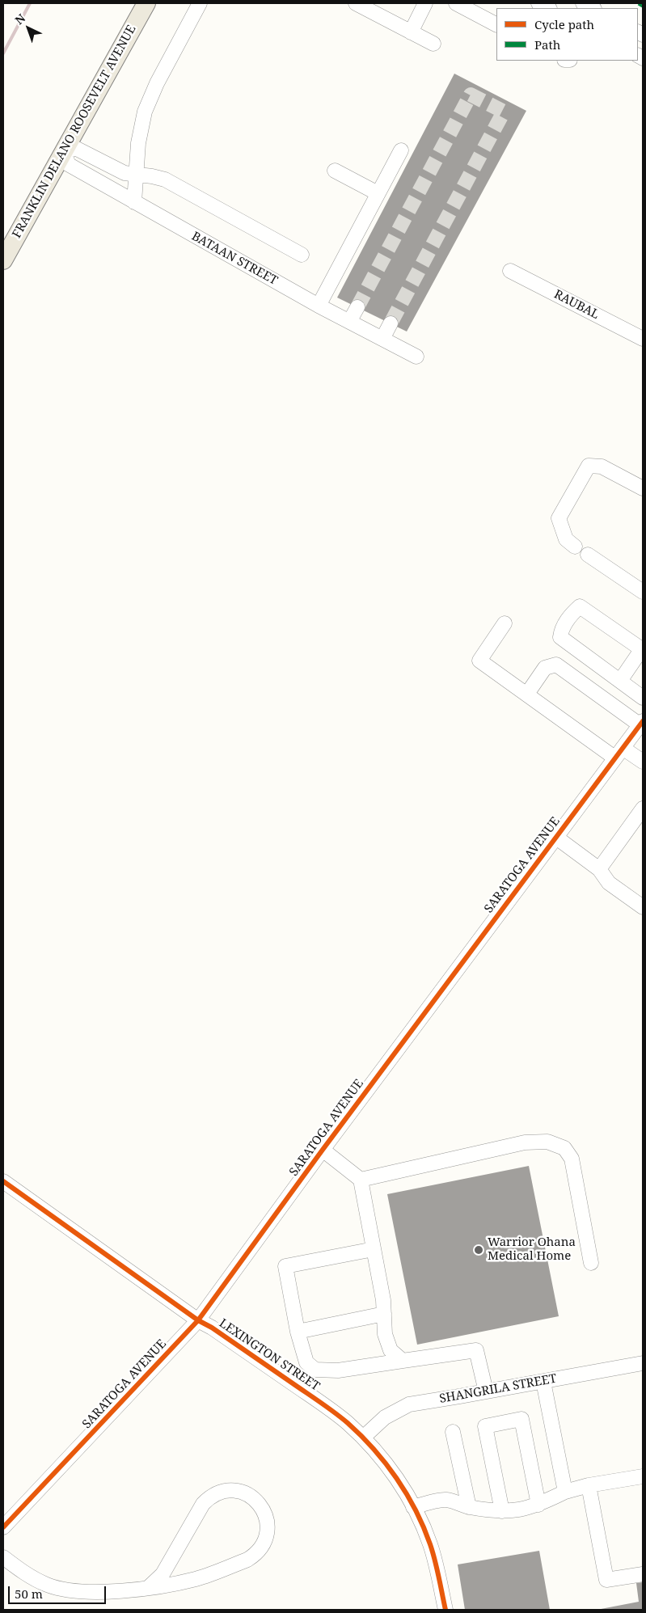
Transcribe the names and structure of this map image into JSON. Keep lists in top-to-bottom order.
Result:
{
  "streets": {
    "main road": ["FRANKLIN DELANO ROOSEVELT AVENUE"],
    "street": [
      "BATAAN STREET",
      "RAUBAL",
      "SARATOGA AVENUE",
      "LEXINGTON STREET",
      "SHANGRILA STREET"
    ]
  },
  "crossings": [
    ["FRANKLIN DELANO ROOSEVELT AVENUE", "BATAAN STREET"],
    ["SARATOGA AVENUE", "LEXINGTON STREET"],
    ["LEXINGTON STREET", "SHANGRILA STREET"]
  ],
  "places": ["Warrior Ohana Medical Home"],
  "legend": ["Cycle path", "Path"],
  "scale_bar": "50 m",
  "north": "top left"
}
